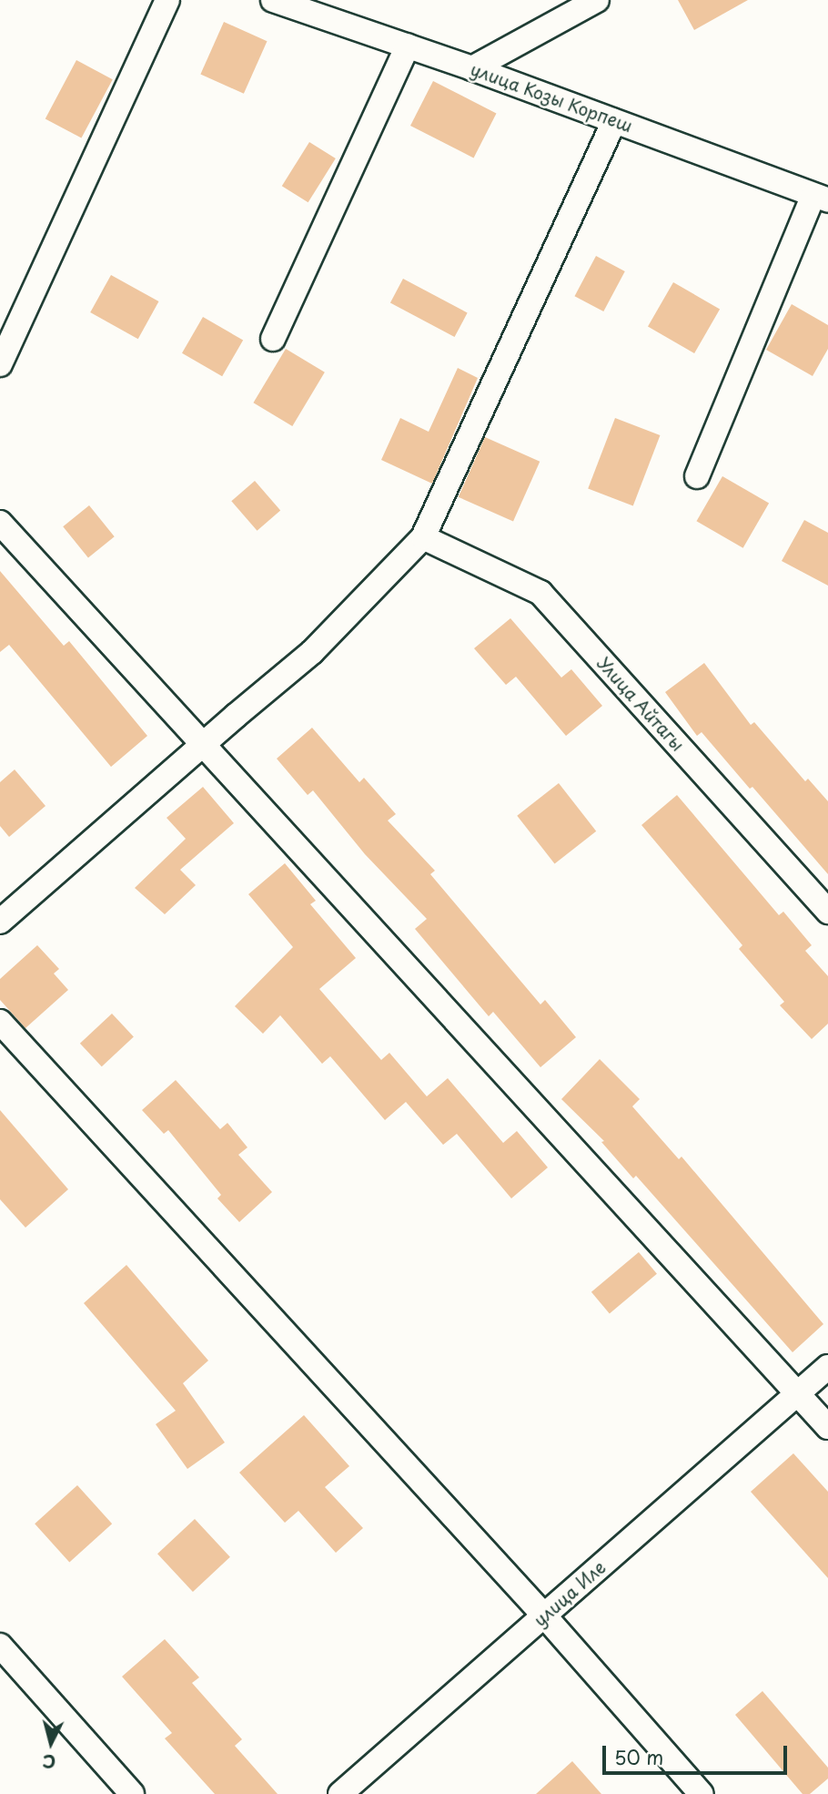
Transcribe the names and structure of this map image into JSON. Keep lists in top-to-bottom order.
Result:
{
  "streets": {
    "street": ["улица Козы Корпеш", "Улица Айтагы", "улица Иле"]
  },
  "scale_bar": "50 m",
  "north": "bottom"
}
